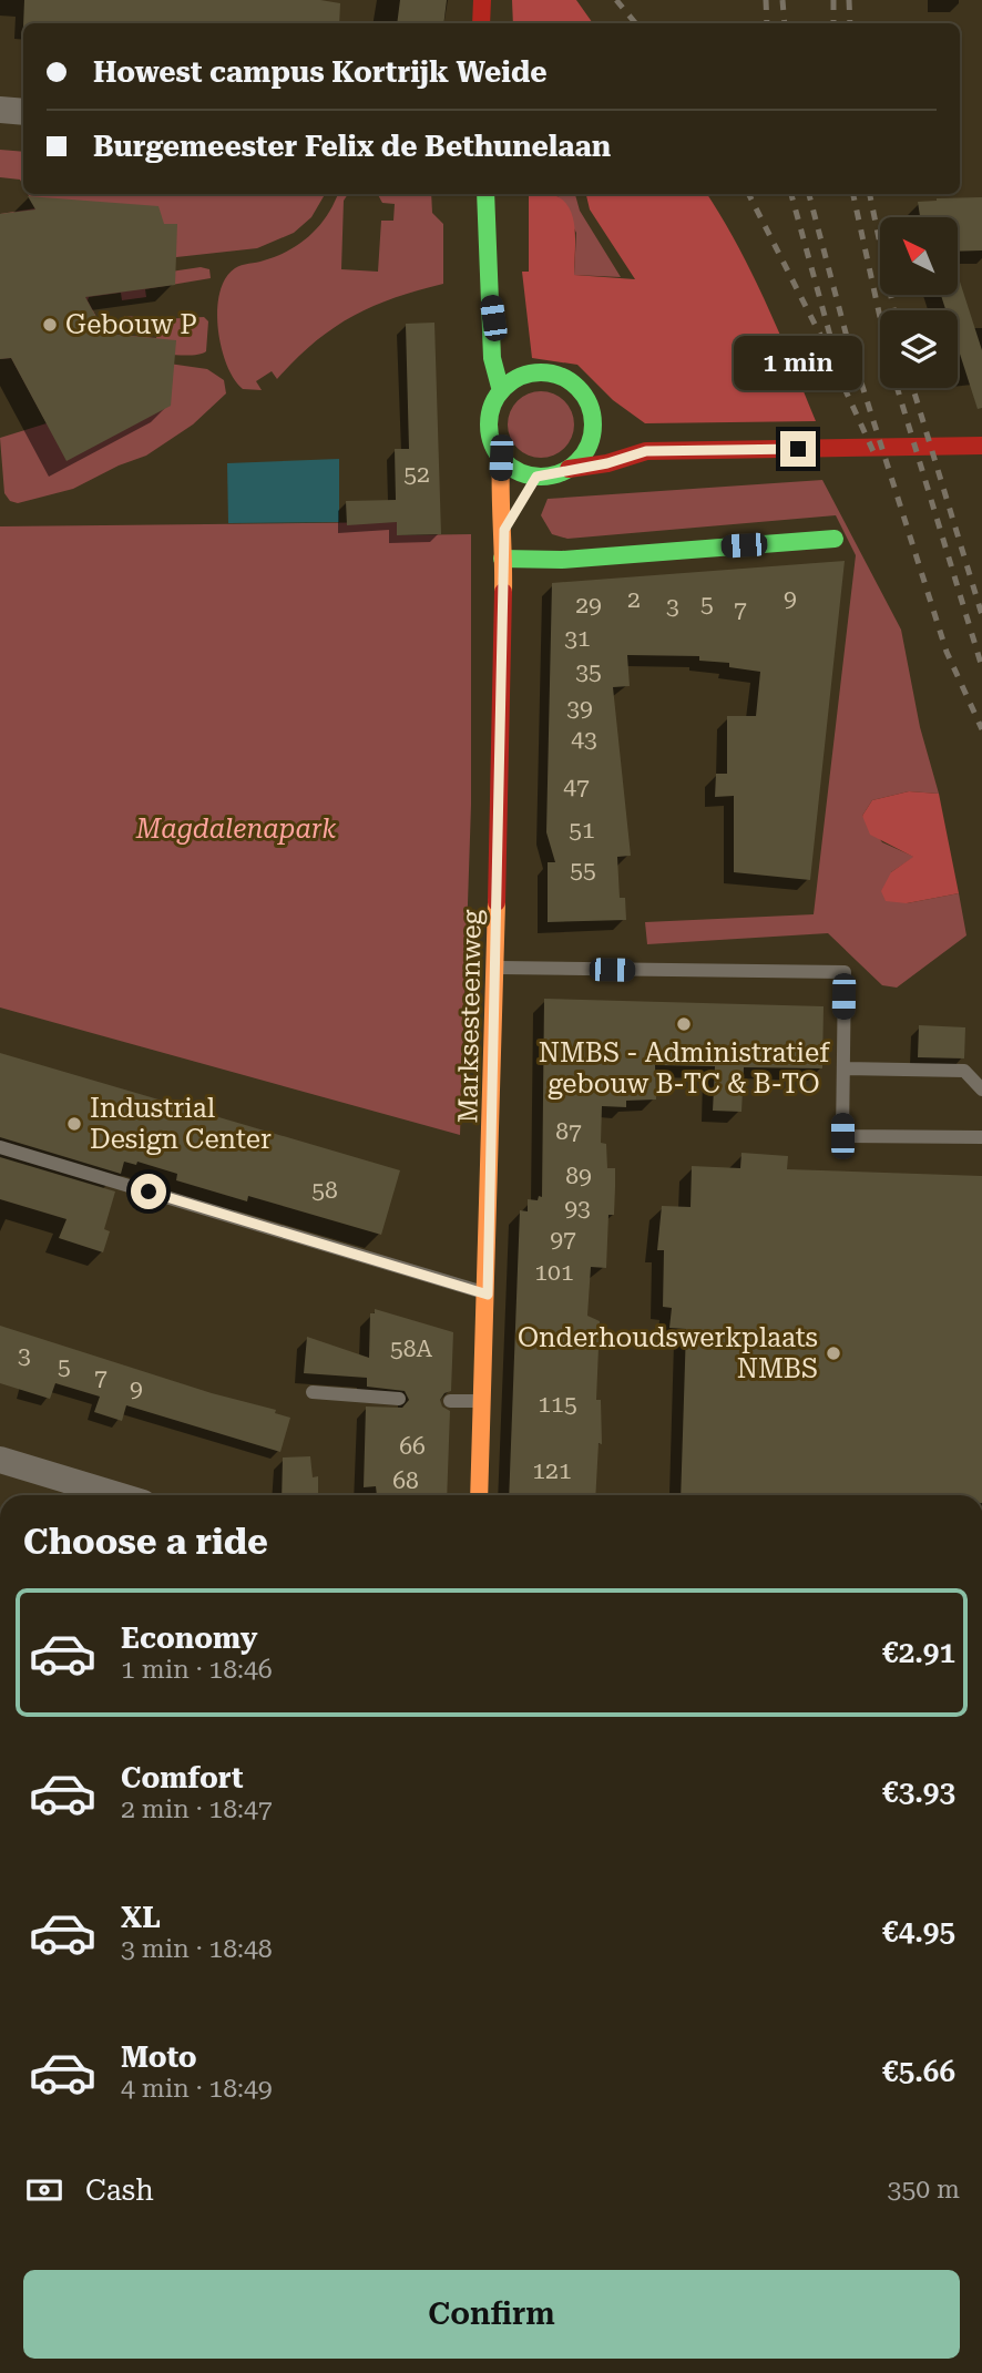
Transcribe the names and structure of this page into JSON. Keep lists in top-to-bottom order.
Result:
{
  "streets": {
    "street": ["Marksesteenweg"]
  },
  "parks": ["Magdalenapark"],
  "places": [
    "Gebouw P",
    "NMBS - Administratief gebouw B-TC & B-TO",
    "Industrial Design Center",
    "Onderhoudswerkplaats NMBS"
  ],
  "house_numbers": [
    "52",
    "9",
    "2",
    "5",
    "29",
    "3",
    "7",
    "31",
    "35",
    "39",
    "43",
    "47",
    "51",
    "55",
    "87",
    "89",
    "58",
    "93",
    "97",
    "101",
    "58A",
    "3",
    "5",
    "7",
    "9",
    "115",
    "66",
    "121",
    "68"
  ],
  "north": "top left",
  "page": {
    "banner": ["Howest campus Kortrijk Weide", "Burgemeester Felix de Bethunelaan"],
    "bubble": "1 min",
    "heading": "Choose a ride",
    "list": [
      {
        "name": "Economy",
        "note": "1 min · 18:46",
        "value": "€2.91"
      },
      {
        "name": "Comfort",
        "note": "2 min · 18:47",
        "value": "€3.93"
      },
      {
        "name": "XL",
        "note": "3 min · 18:48",
        "value": "€4.95"
      },
      {
        "name": "Moto",
        "note": "4 min · 18:49",
        "value": "€5.66"
      }
    ],
    "pay": ["Cash", "350 m"],
    "buttons": "Confirm"
  }
}
